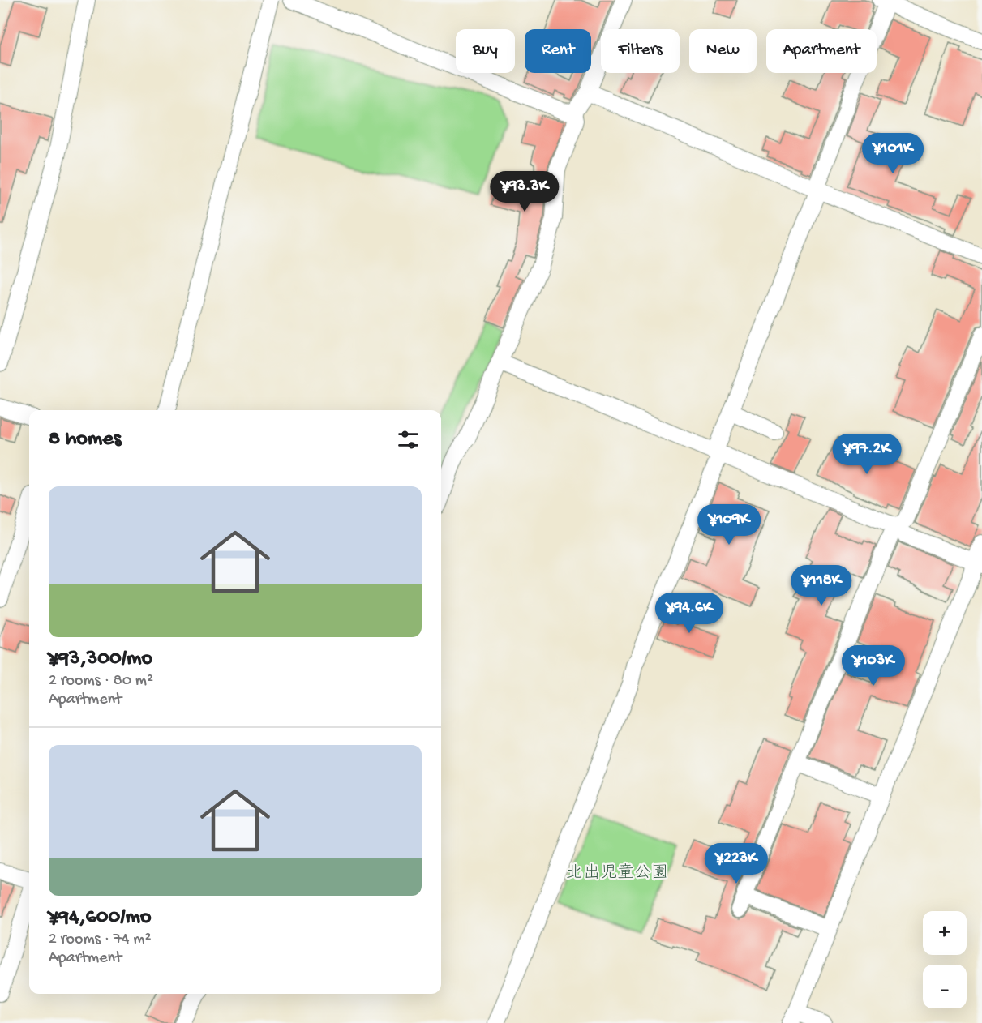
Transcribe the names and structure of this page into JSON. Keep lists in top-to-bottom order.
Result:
{
  "parks": ["北出児童公園"],
  "page": {
    "chip": [
      "Buy",
      "Rent",
      "Filters",
      "New",
      "Apartment"
    ],
    "price": [
      "¥101K",
      "¥93.3K",
      "¥97.2K",
      "¥109K",
      "¥118K",
      "¥94.6K",
      "¥103K",
      "¥223K"
    ],
    "heading": "8 homes",
    "list": [
      {
        "name": "¥93,300/mo",
        "note": "2 rooms · 80 m² · Apartment"
      },
      {
        "name": "¥94,600/mo",
        "note": "2 rooms · 74 m² · Apartment"
      }
    ],
    "map_buttons": ["+", "−"]
  }
}
